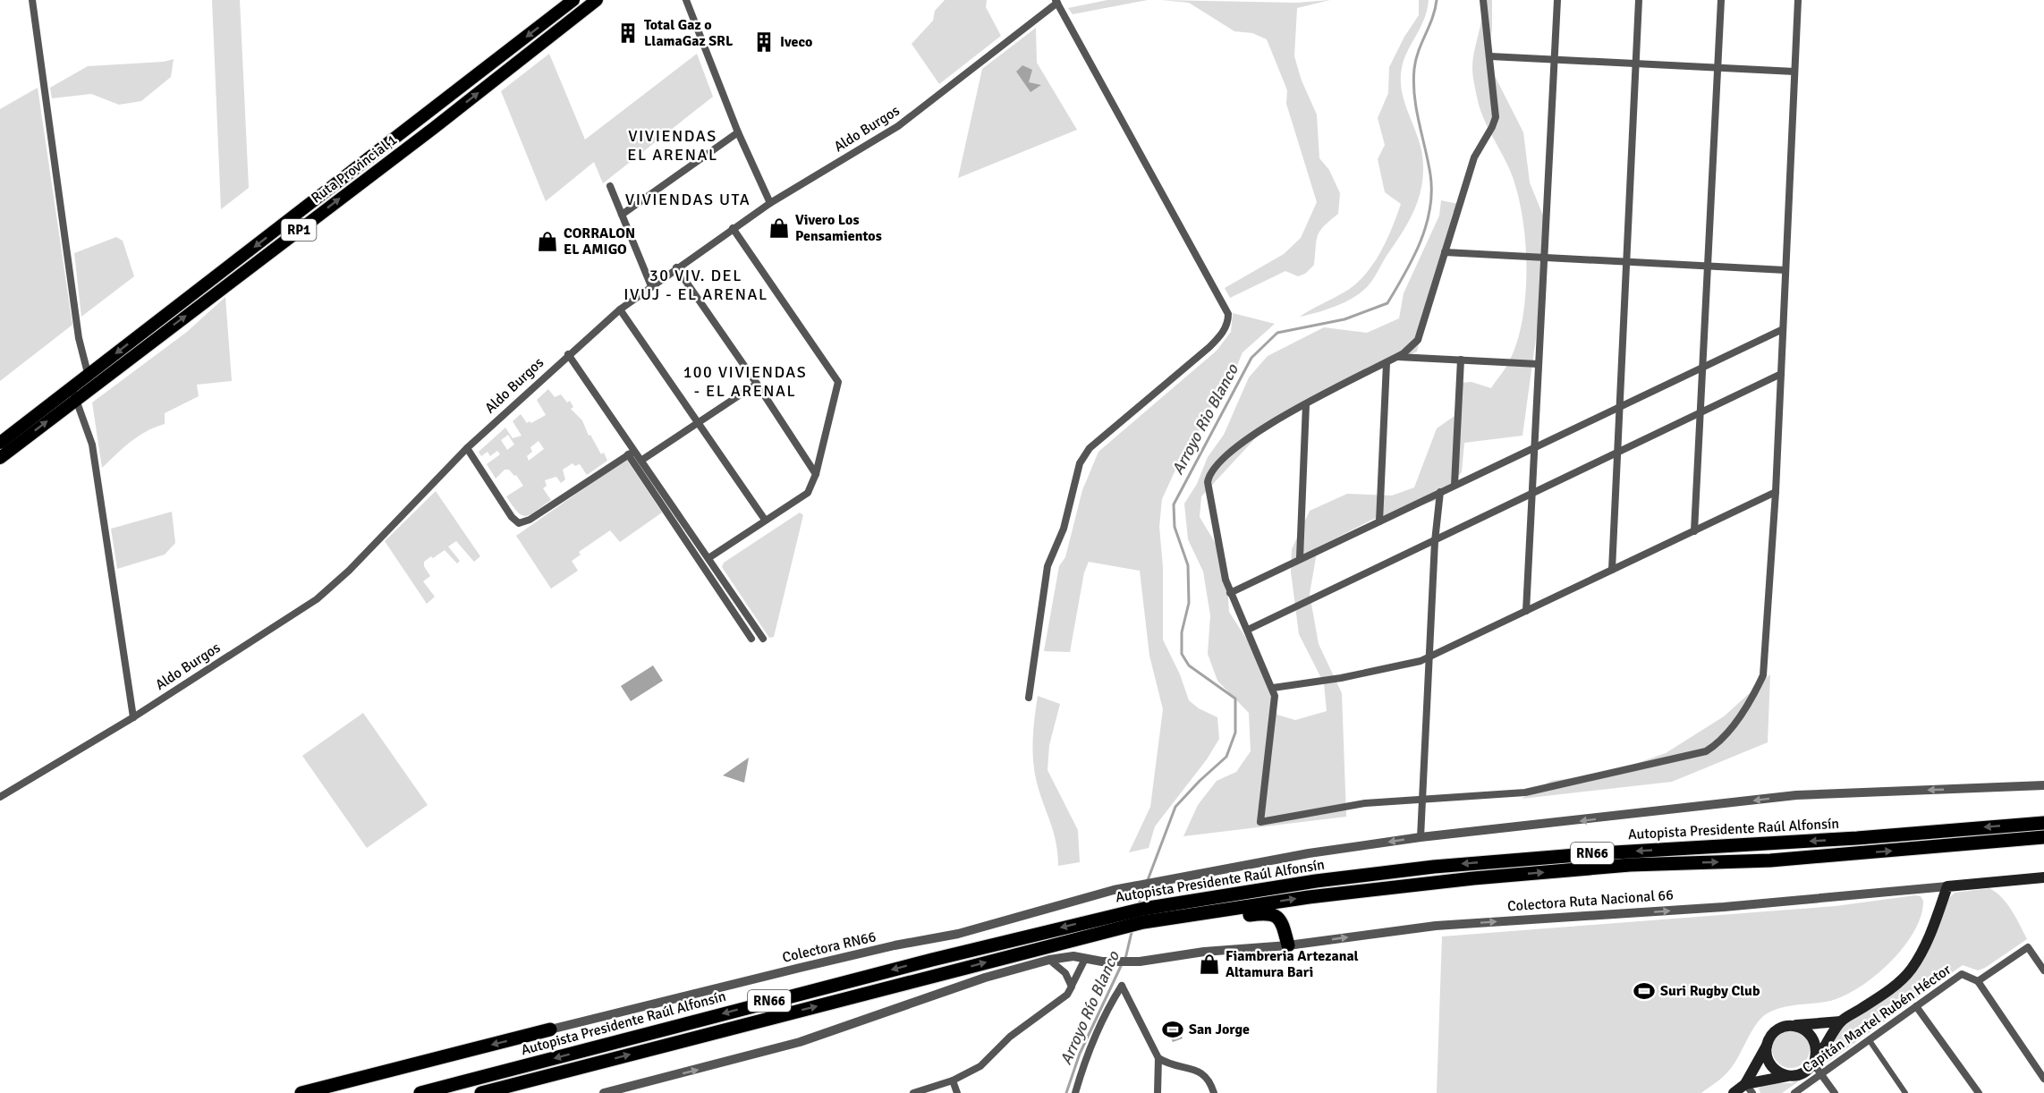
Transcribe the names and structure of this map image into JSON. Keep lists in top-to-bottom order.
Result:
{
  "streets": {
    "highway": ["Autopista Presidente Raúl Alfonsín", "RN66"],
    "main road": ["Ruta Provincial 1", "RP1", "Colectora Ruta Nacional 66"],
    "street": ["Aldo Burgos", "Colectora RN66", "Capitán Martel Rubén Héctor"]
  },
  "one_way": ["Colectora Ruta Nacional 66", "Colectora RN66"],
  "districts": [
    "VIVIENDAS EL ARENAL",
    "VIVIENDAS UTA",
    "30 VIV. DEL IVUJ - EL ARENAL",
    "100 VIVIENDAS - EL ARENAL"
  ],
  "water": ["Arroyo Rio Blanco", "Arroyo Río Blanco"],
  "places": {
    "building": ["Total Gaz o LlamaGaz SRL", "Iveco"],
    "shop": ["Vivero Los Pensamientos", "CORRALON EL AMIGO", "Fiambreria Artezanal Altamura Bari"],
    "sports": ["Suri Rugby Club", "San Jorge"]
  }
}
